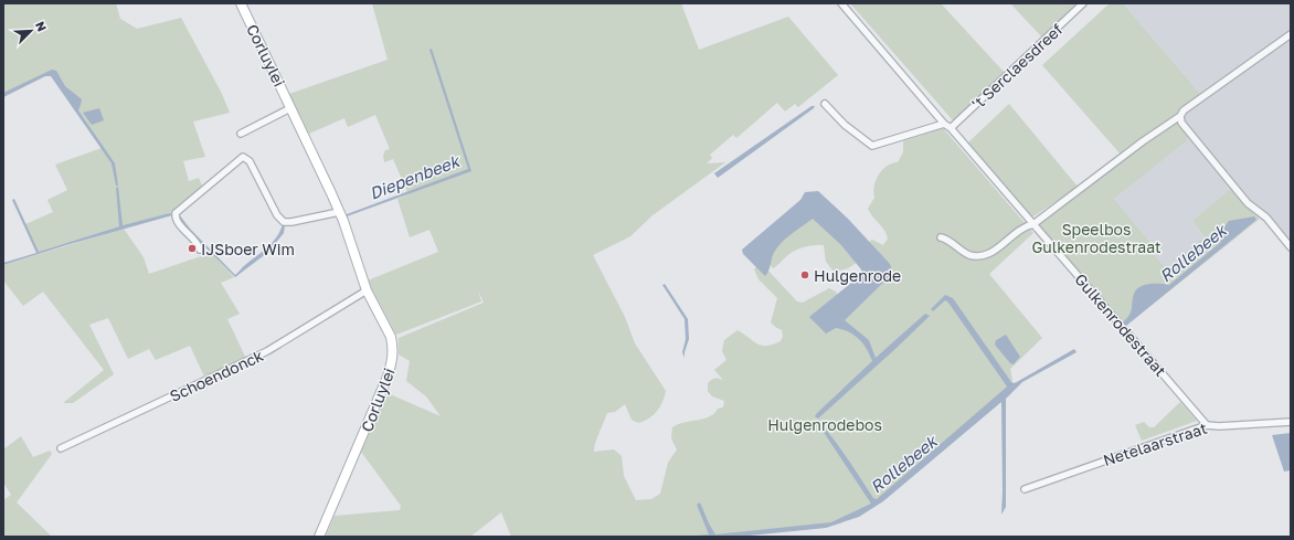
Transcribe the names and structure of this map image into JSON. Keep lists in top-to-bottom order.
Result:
{
  "streets": {
    "street": [
      "Corluylei",
      "'t Serclaesdreef",
      "Gulkenrodestraat",
      "Schoendonck",
      "Netelaarstraat"
    ]
  },
  "crossings": [
    ["Corluylei", "Schoendonck"],
    ["'t Serclaesdreef", "Gulkenrodestraat"],
    ["Gulkenrodestraat", "Netelaarstraat"]
  ],
  "water": ["Diepenbeek", "Rollebeek"],
  "parks": ["Speelbos Gulkenrodestraat", "Hulgenrodebos"],
  "places": ["IJSboer Wim", "Hulgenrode"],
  "north": "top right"
}
